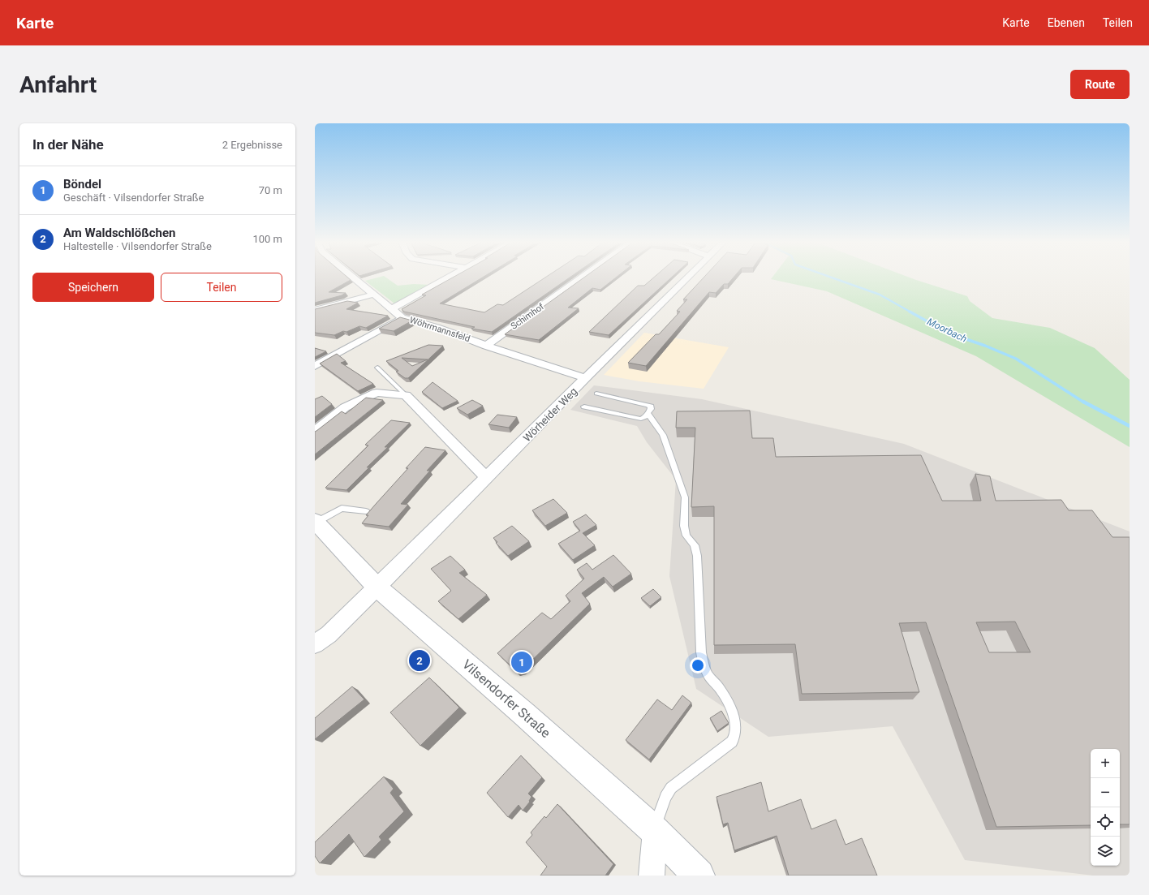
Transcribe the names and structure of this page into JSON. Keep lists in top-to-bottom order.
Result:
{
  "streets": {
    "main road": ["Vilsendorfer Straße"],
    "street": ["Schimhof", "Wöhrmannsfeld", "Wörheider Weg"]
  },
  "crossings": [
    ["Schimhof", "Wöhrmannsfeld"],
    ["Wöhrmannsfeld", "Wörheider Weg"],
    ["Wörheider Weg", "Vilsendorfer Straße"]
  ],
  "water": ["Moorbach"],
  "page": {
    "header": "Karte",
    "nav": ["Karte", "Ebenen", "Teilen"],
    "buttons": [
      "Route",
      ["Speichern", "Teilen"]
    ],
    "title": "Anfahrt",
    "heading": ["In der Nähe", "2 Ergebnisse"],
    "list": [
      {
        "mark": "1",
        "name": "Böndel",
        "note": "Geschäft · Vilsendorfer Straße",
        "value": "70 m"
      },
      {
        "mark": "2",
        "name": "Am Waldschlößchen",
        "note": "Haltestelle · Vilsendorfer Straße",
        "value": "100 m"
      }
    ],
    "pins": ["2", "1"],
    "map_buttons": ["+", "−"]
  }
}
